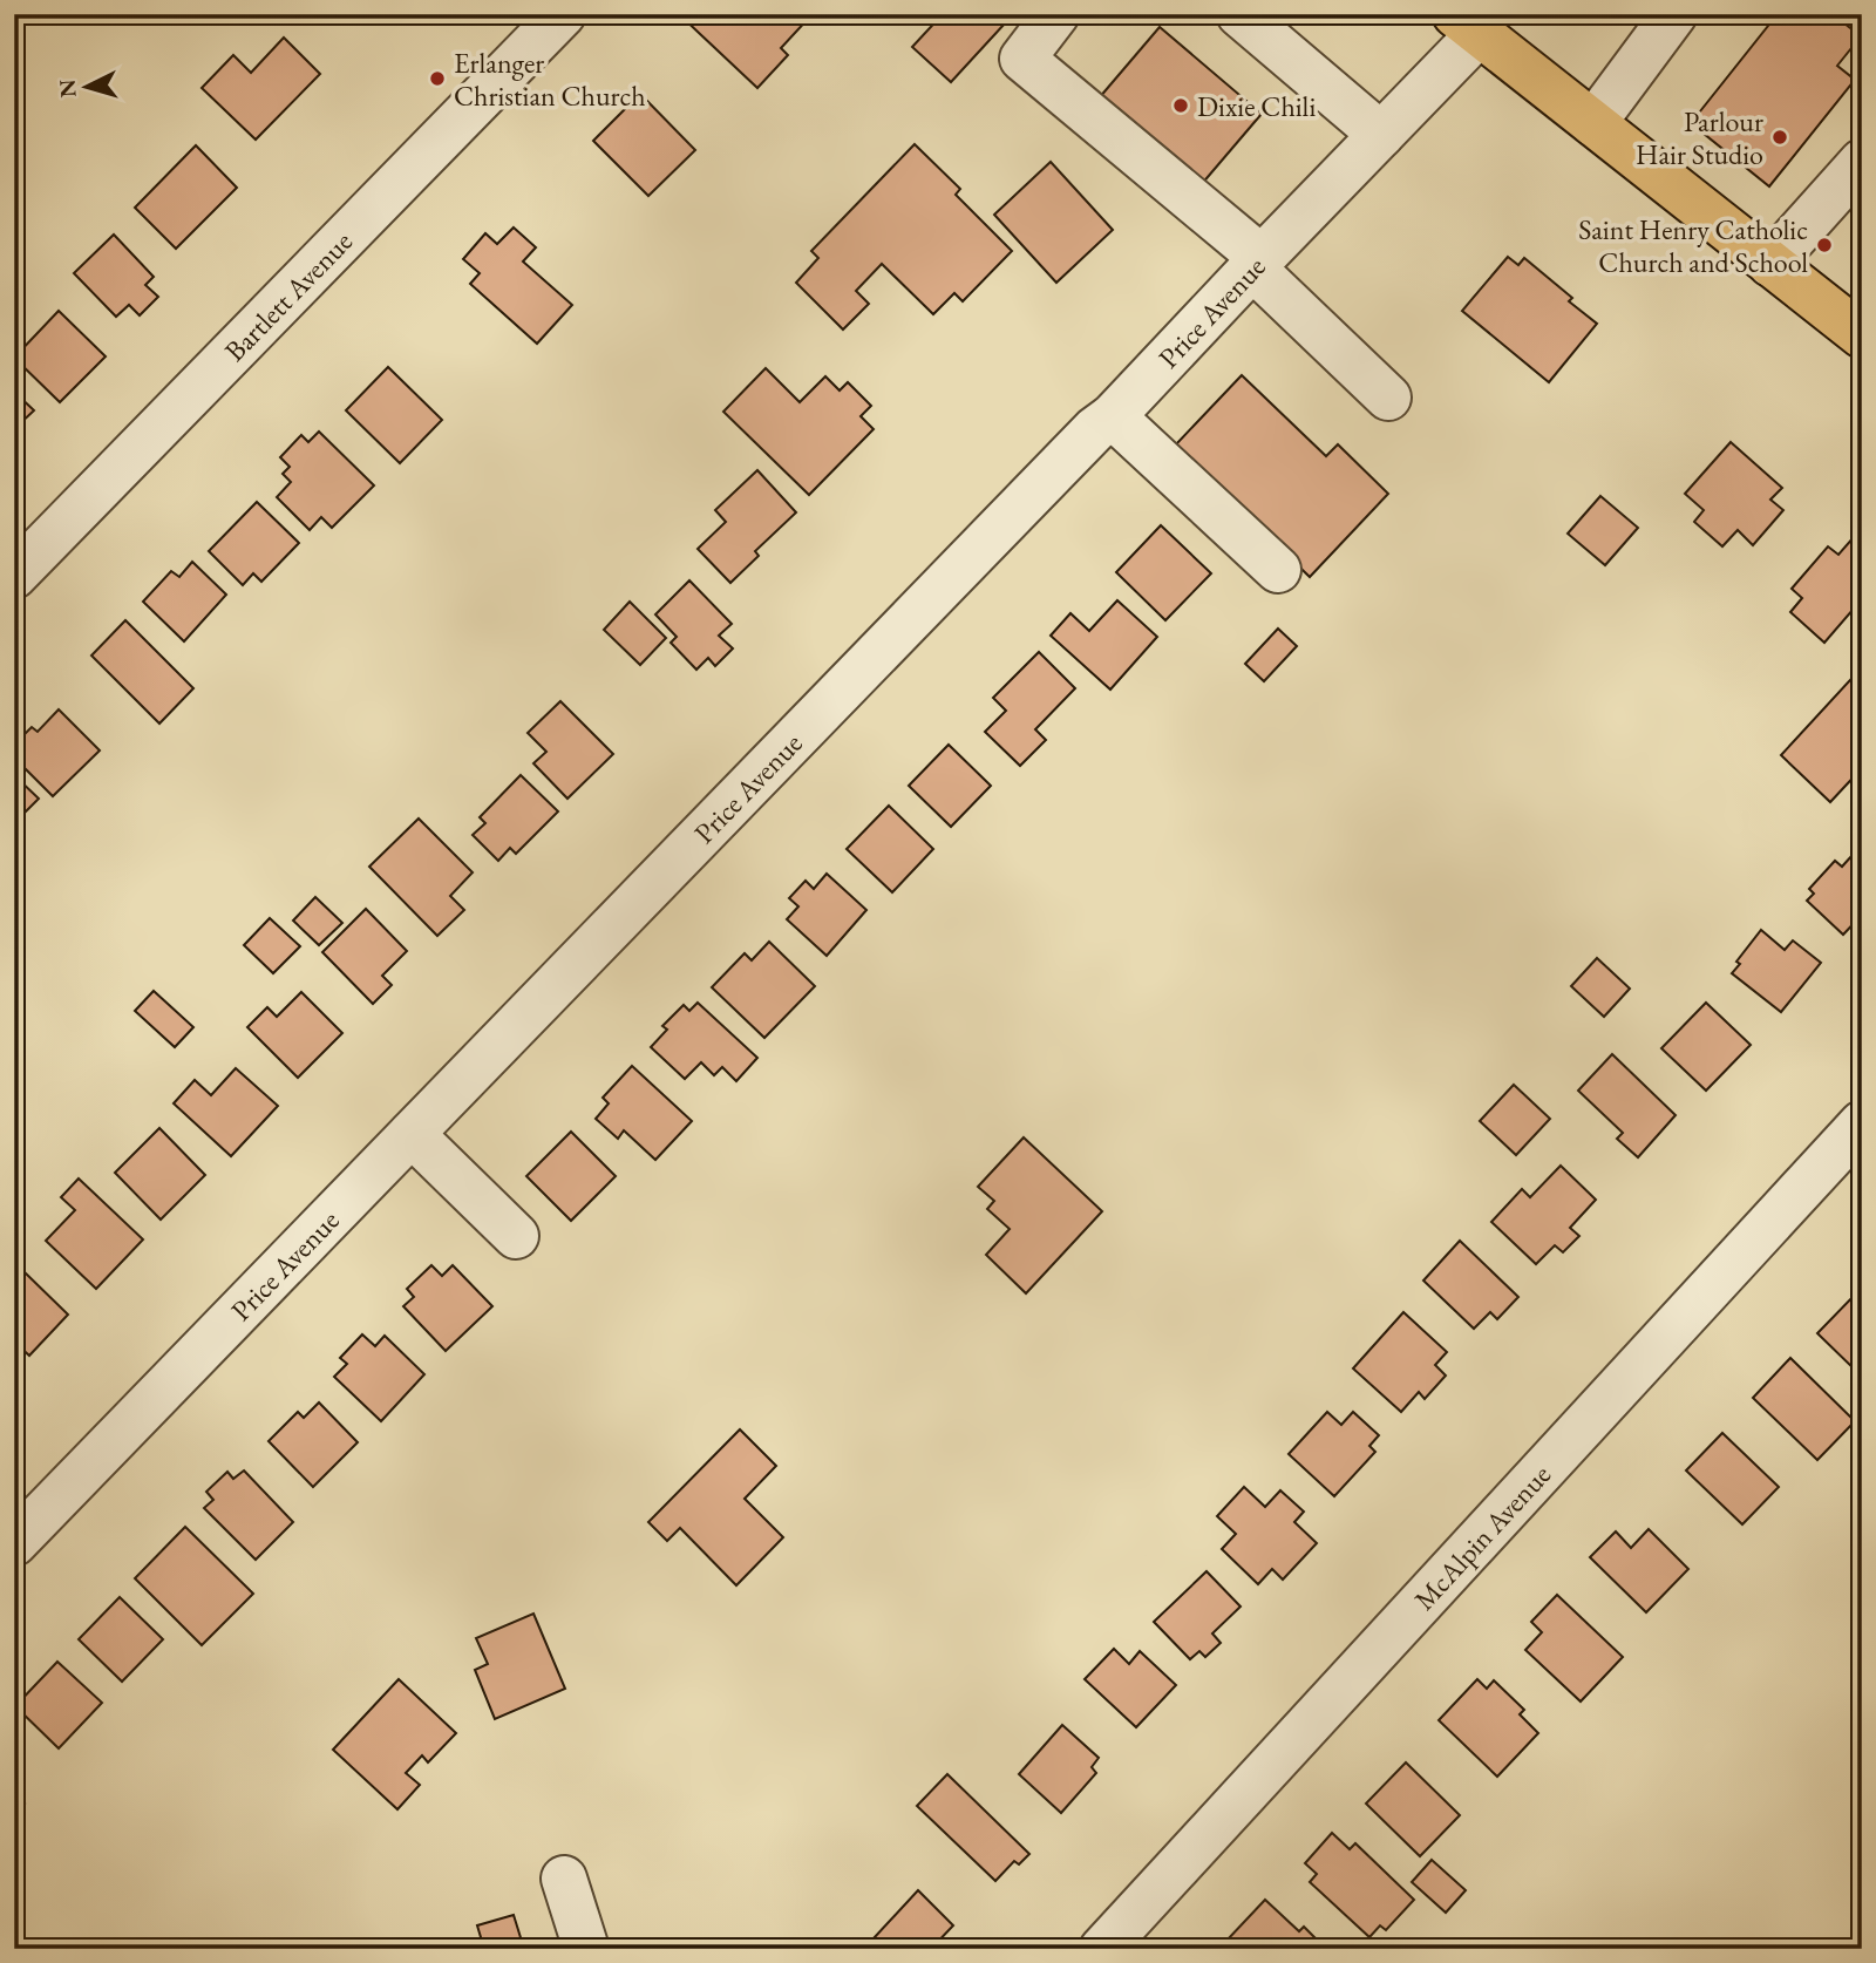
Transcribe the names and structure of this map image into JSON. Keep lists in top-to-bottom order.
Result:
{
  "streets": {
    "street": ["Bartlett Avenue", "Price Avenue", "McAlpin Avenue"]
  },
  "places": [
    "Erlanger Christian Church",
    "Dixie Chili",
    "Parlour Hair Studio",
    "Saint Henry Catholic Church and School"
  ],
  "north": "left"
}
